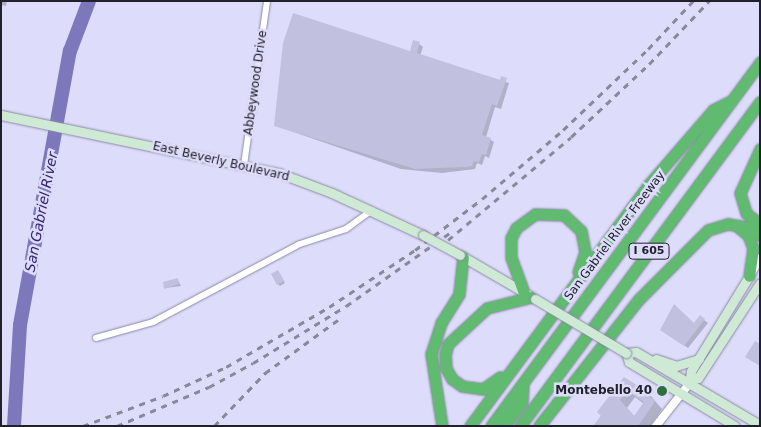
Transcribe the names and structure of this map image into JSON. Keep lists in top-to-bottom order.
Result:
{
  "streets": {
    "highway": ["San Gabriel River Freeway", "I 605"],
    "main road": ["East Beverly Boulevard"],
    "street": ["Abbeywood Drive"]
  },
  "crossings": [
    ["Abbeywood Drive", "East Beverly Boulevard"]
  ],
  "water": ["San Gabriel River"],
  "places": ["Montebello 40"]
}
